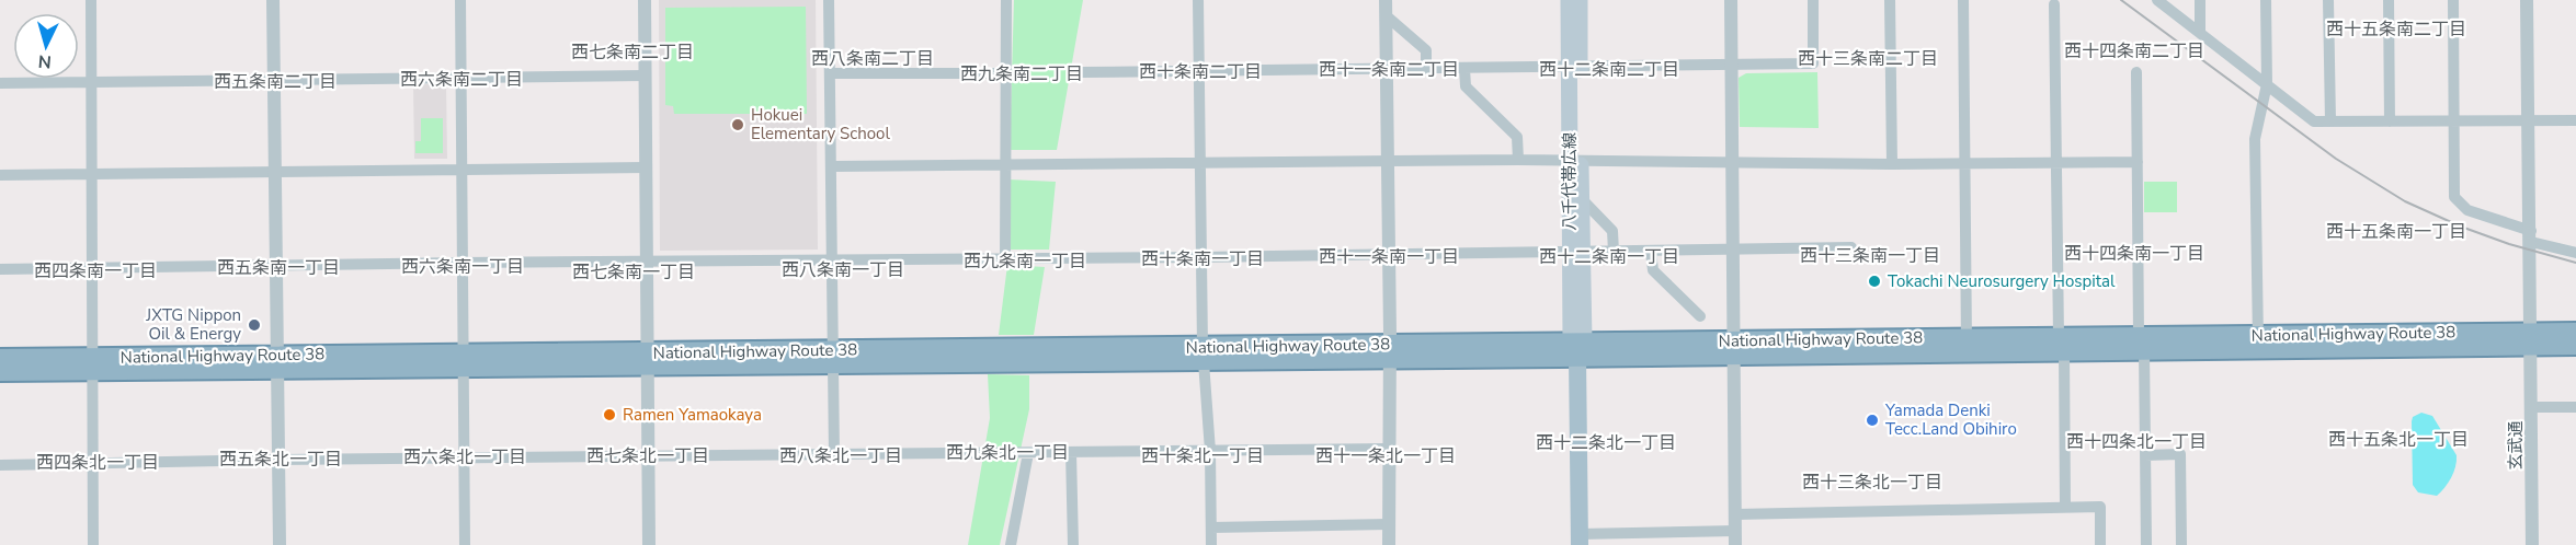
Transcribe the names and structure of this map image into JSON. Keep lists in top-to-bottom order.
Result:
{
  "streets": {
    "highway": ["National Highway Route 38"],
    "main road": ["八千代帯広線"],
    "street": ["玄武通"]
  },
  "crossings": [
    ["八千代帯広線", "National Highway Route 38"],
    ["National Highway Route 38", "玄武通"]
  ],
  "districts": [
    "西十五条南二丁目",
    "西十四条南二丁目",
    "西七条南二丁目",
    "西八条南二丁目",
    "西十三条南二丁目",
    "西十一条南二丁目",
    "西十二条南二丁目",
    "西十条南二丁目",
    "西九条南二丁目",
    "西六条南二丁目",
    "西五条南二丁目",
    "西十五条南一丁目",
    "西十四条南一丁目",
    "西十三条南一丁目",
    "西十一条南一丁目",
    "西十二条南一丁目",
    "西十条南一丁目",
    "西九条南一丁目",
    "西六条南一丁目",
    "西五条南一丁目",
    "西八条南一丁目",
    "西四条南一丁目",
    "西七条南一丁目",
    "西十五条北一丁目",
    "西十四条北一丁目",
    "西十二条北一丁目",
    "西九条北一丁目",
    "西七条北一丁目",
    "西八条北一丁目",
    "西十条北一丁目",
    "西十一条北一丁目",
    "西六条北一丁目",
    "西五条北一丁目",
    "西四条北一丁目",
    "西十三条北一丁目"
  ],
  "places": [
    "Hokuei Elementary School",
    "Tokachi Neurosurgery Hospital",
    "JXTG Nippon Oil & Energy",
    "Ramen Yamaokaya",
    "Yamada Denki Tecc.Land Obihiro"
  ],
  "north": "bottom"
}
